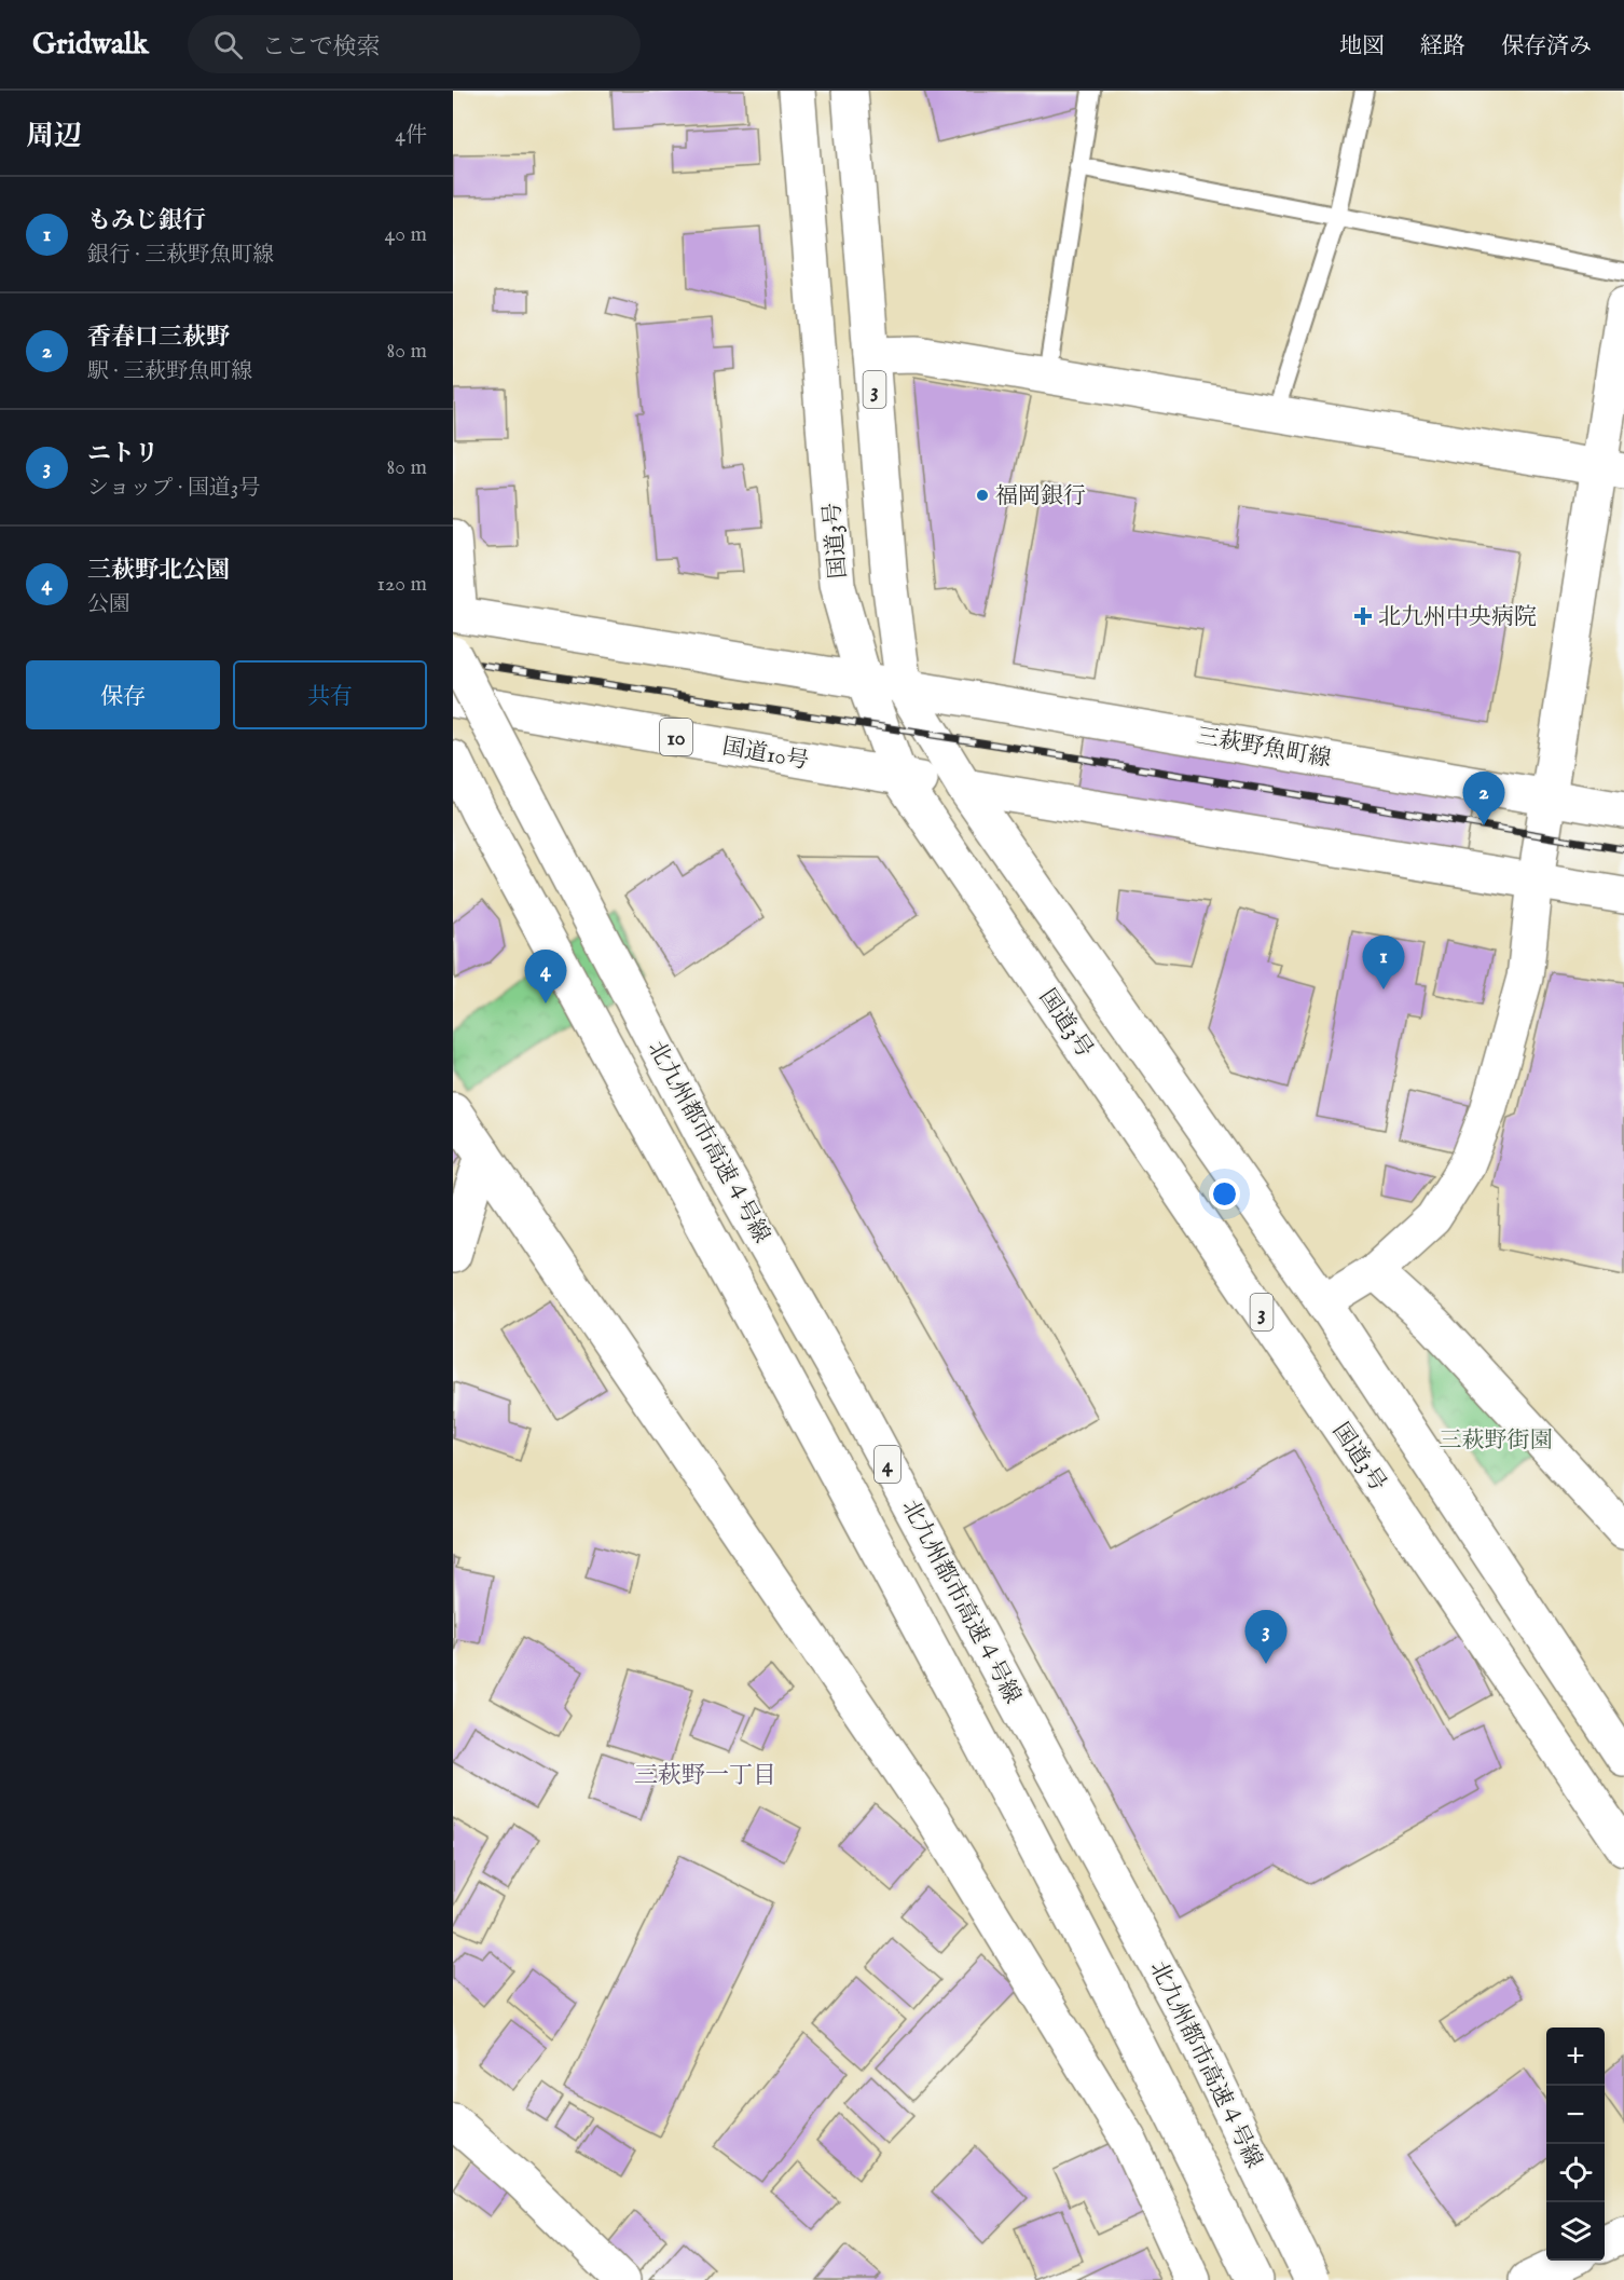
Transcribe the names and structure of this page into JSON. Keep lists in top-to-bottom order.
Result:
{
  "streets": {
    "main road": [
      "3",
      "国道3号",
      "10",
      "三萩野魚町線",
      "国道10号",
      "北九州都市高速４号線",
      "4"
    ]
  },
  "crossings": [
    ["3", "三萩野魚町線"],
    ["3", "国道10号"],
    ["国道3号", "国道10号"]
  ],
  "districts": ["三萩野一丁目"],
  "parks": ["三萩野街園"],
  "places": {
    "other": ["福岡銀行"],
    "health": ["北九州中央病院"]
  },
  "page": {
    "header": "Gridwalk",
    "search": "ここで検索",
    "nav": ["地図", "経路", "保存済み"],
    "heading": ["周辺", "4件"],
    "list": [
      {
        "mark": "1",
        "name": "もみじ銀行",
        "note": "銀行 · 三萩野魚町線",
        "value": "40 m"
      },
      {
        "mark": "2",
        "name": "香春口三萩野",
        "note": "駅 · 三萩野魚町線",
        "value": "80 m"
      },
      {
        "mark": "3",
        "name": "ニトリ",
        "note": "ショップ · 国道3号",
        "value": "80 m"
      },
      {
        "mark": "4",
        "name": "三萩野北公園",
        "note": "公園",
        "value": "120 m"
      }
    ],
    "buttons": ["保存", "共有"],
    "pins": [
      "2",
      "1",
      "4",
      "3"
    ],
    "map_buttons": ["+", "−"]
  }
}
